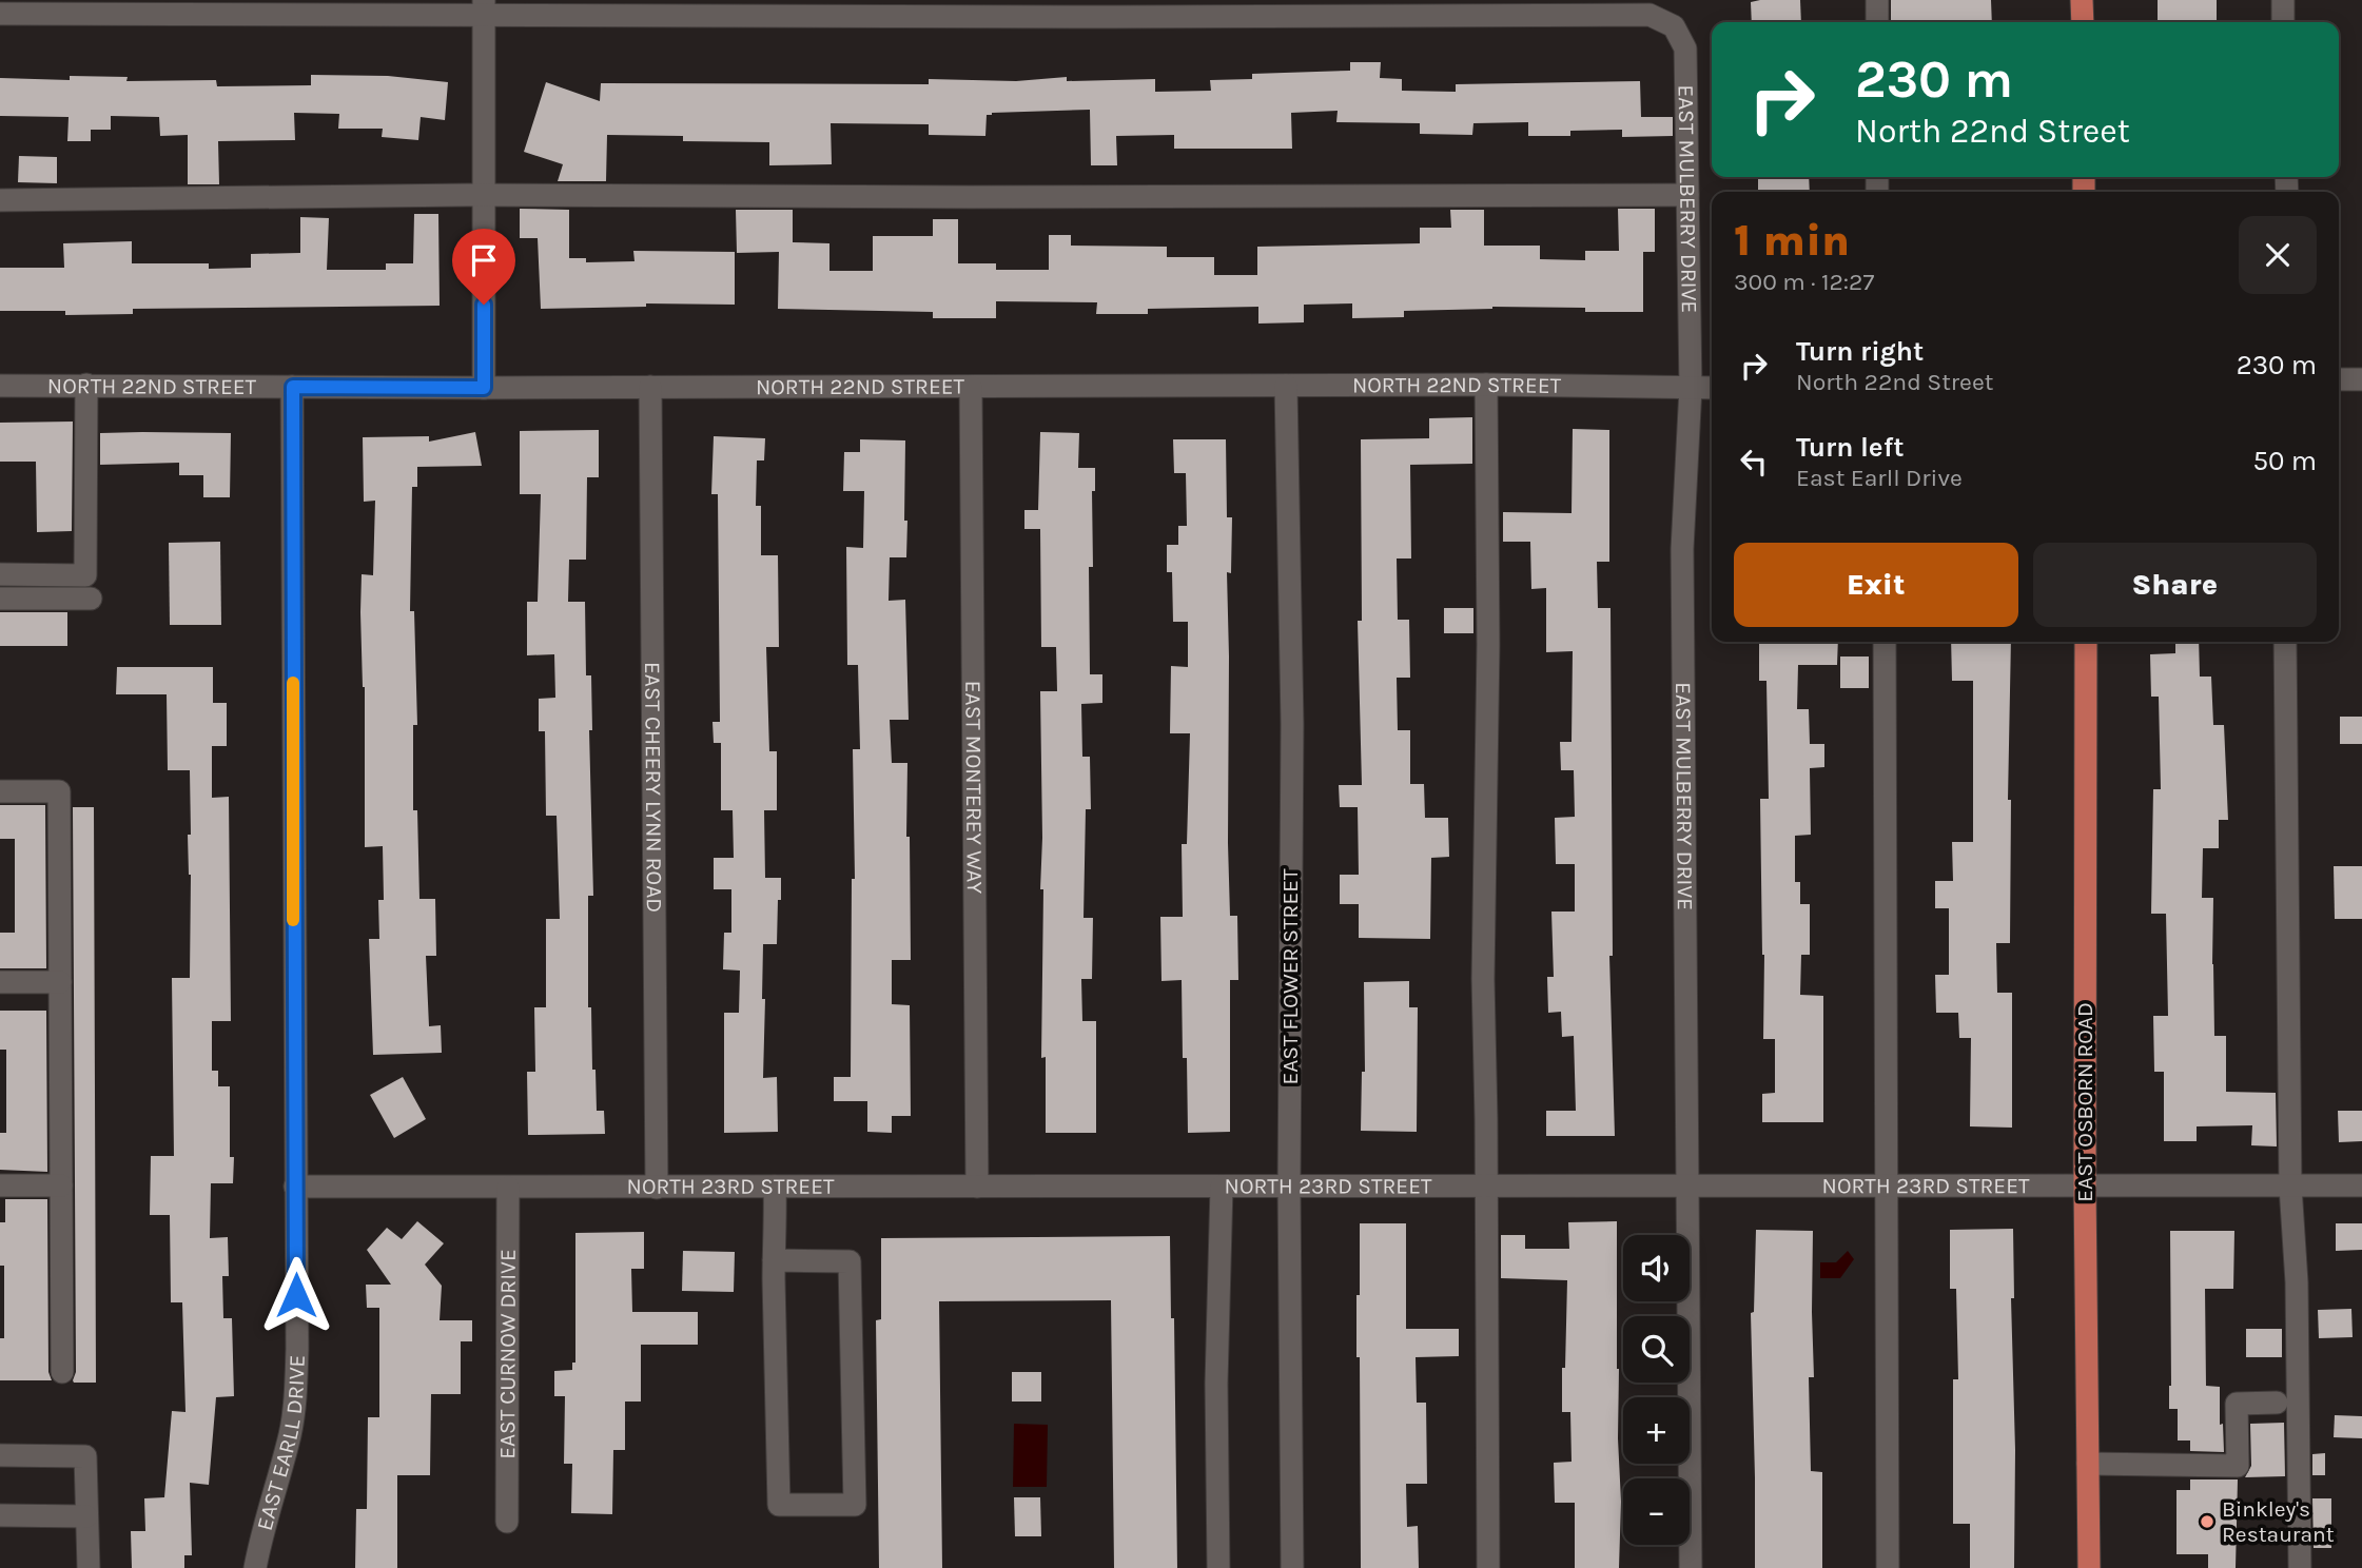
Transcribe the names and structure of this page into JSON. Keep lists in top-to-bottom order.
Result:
{
  "streets": {
    "main road": ["EAST OSBORN ROAD"],
    "street": [
      "EAST MULBERRY DRIVE",
      "NORTH 22ND STREET",
      "EAST CHEERY LYNN ROAD",
      "EAST MONTEREY WAY",
      "EAST FLOWER STREET",
      "NORTH 23RD STREET",
      "EAST CURNOW DRIVE",
      "EAST EARLL DRIVE"
    ]
  },
  "crossings": [
    ["EAST MULBERRY DRIVE", "NORTH 22ND STREET"],
    ["EAST MULBERRY DRIVE", "NORTH 23RD STREET"],
    ["NORTH 22ND STREET", "EAST CHEERY LYNN ROAD"],
    ["NORTH 22ND STREET", "EAST MONTEREY WAY"],
    ["NORTH 22ND STREET", "EAST FLOWER STREET"],
    ["NORTH 22ND STREET", "EAST EARLL DRIVE"],
    ["EAST CHEERY LYNN ROAD", "NORTH 23RD STREET"],
    ["EAST MONTEREY WAY", "NORTH 23RD STREET"],
    ["EAST FLOWER STREET", "NORTH 23RD STREET"],
    ["EAST OSBORN ROAD", "NORTH 23RD STREET"],
    ["NORTH 23RD STREET", "EAST CURNOW DRIVE"],
    ["NORTH 23RD STREET", "EAST EARLL DRIVE"]
  ],
  "places": ["Binkley's Restaurant"],
  "page": {
    "turn": ["230 m", "North 22nd Street"],
    "heading": ["1 min", "300 m · 12:27"],
    "list": [
      {
        "name": "Turn right",
        "note": "North 22nd Street",
        "value": "230 m"
      },
      {
        "name": "Turn left",
        "note": "East Earll Drive",
        "value": "50 m"
      }
    ],
    "buttons": ["Exit", "Share"],
    "map_buttons": ["+", "−"]
  }
}
